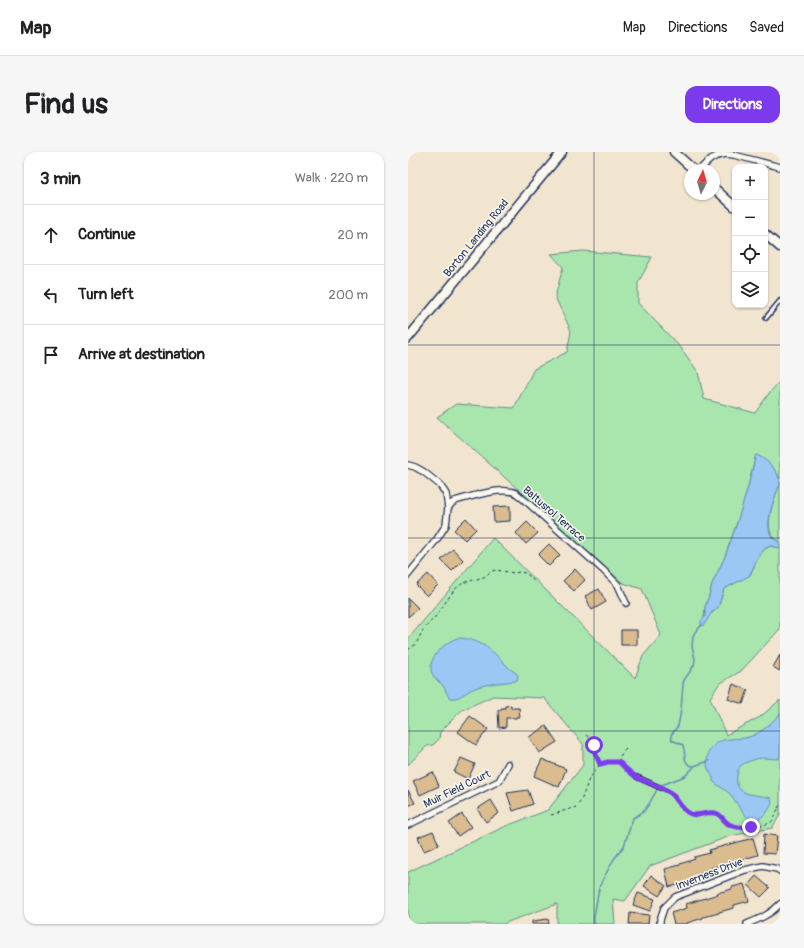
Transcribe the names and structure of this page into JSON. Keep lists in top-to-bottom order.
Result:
{
  "streets": {
    "street": [
      "Borton Landing Road",
      "Baltusrol Terrace",
      "Muir Field Court",
      "Inverness Drive"
    ]
  },
  "north": "top",
  "page": {
    "header": "Map",
    "nav": ["Map", "Directions", "Saved"],
    "buttons": "Directions",
    "title": "Find us",
    "heading": ["3 min", "Walk · 220 m"],
    "map_buttons": ["+", "−"],
    "list": [
      ["Continue", "20 m"],
      ["Turn left", "200 m"],
      "Arrive at destination"
    ]
  }
}
